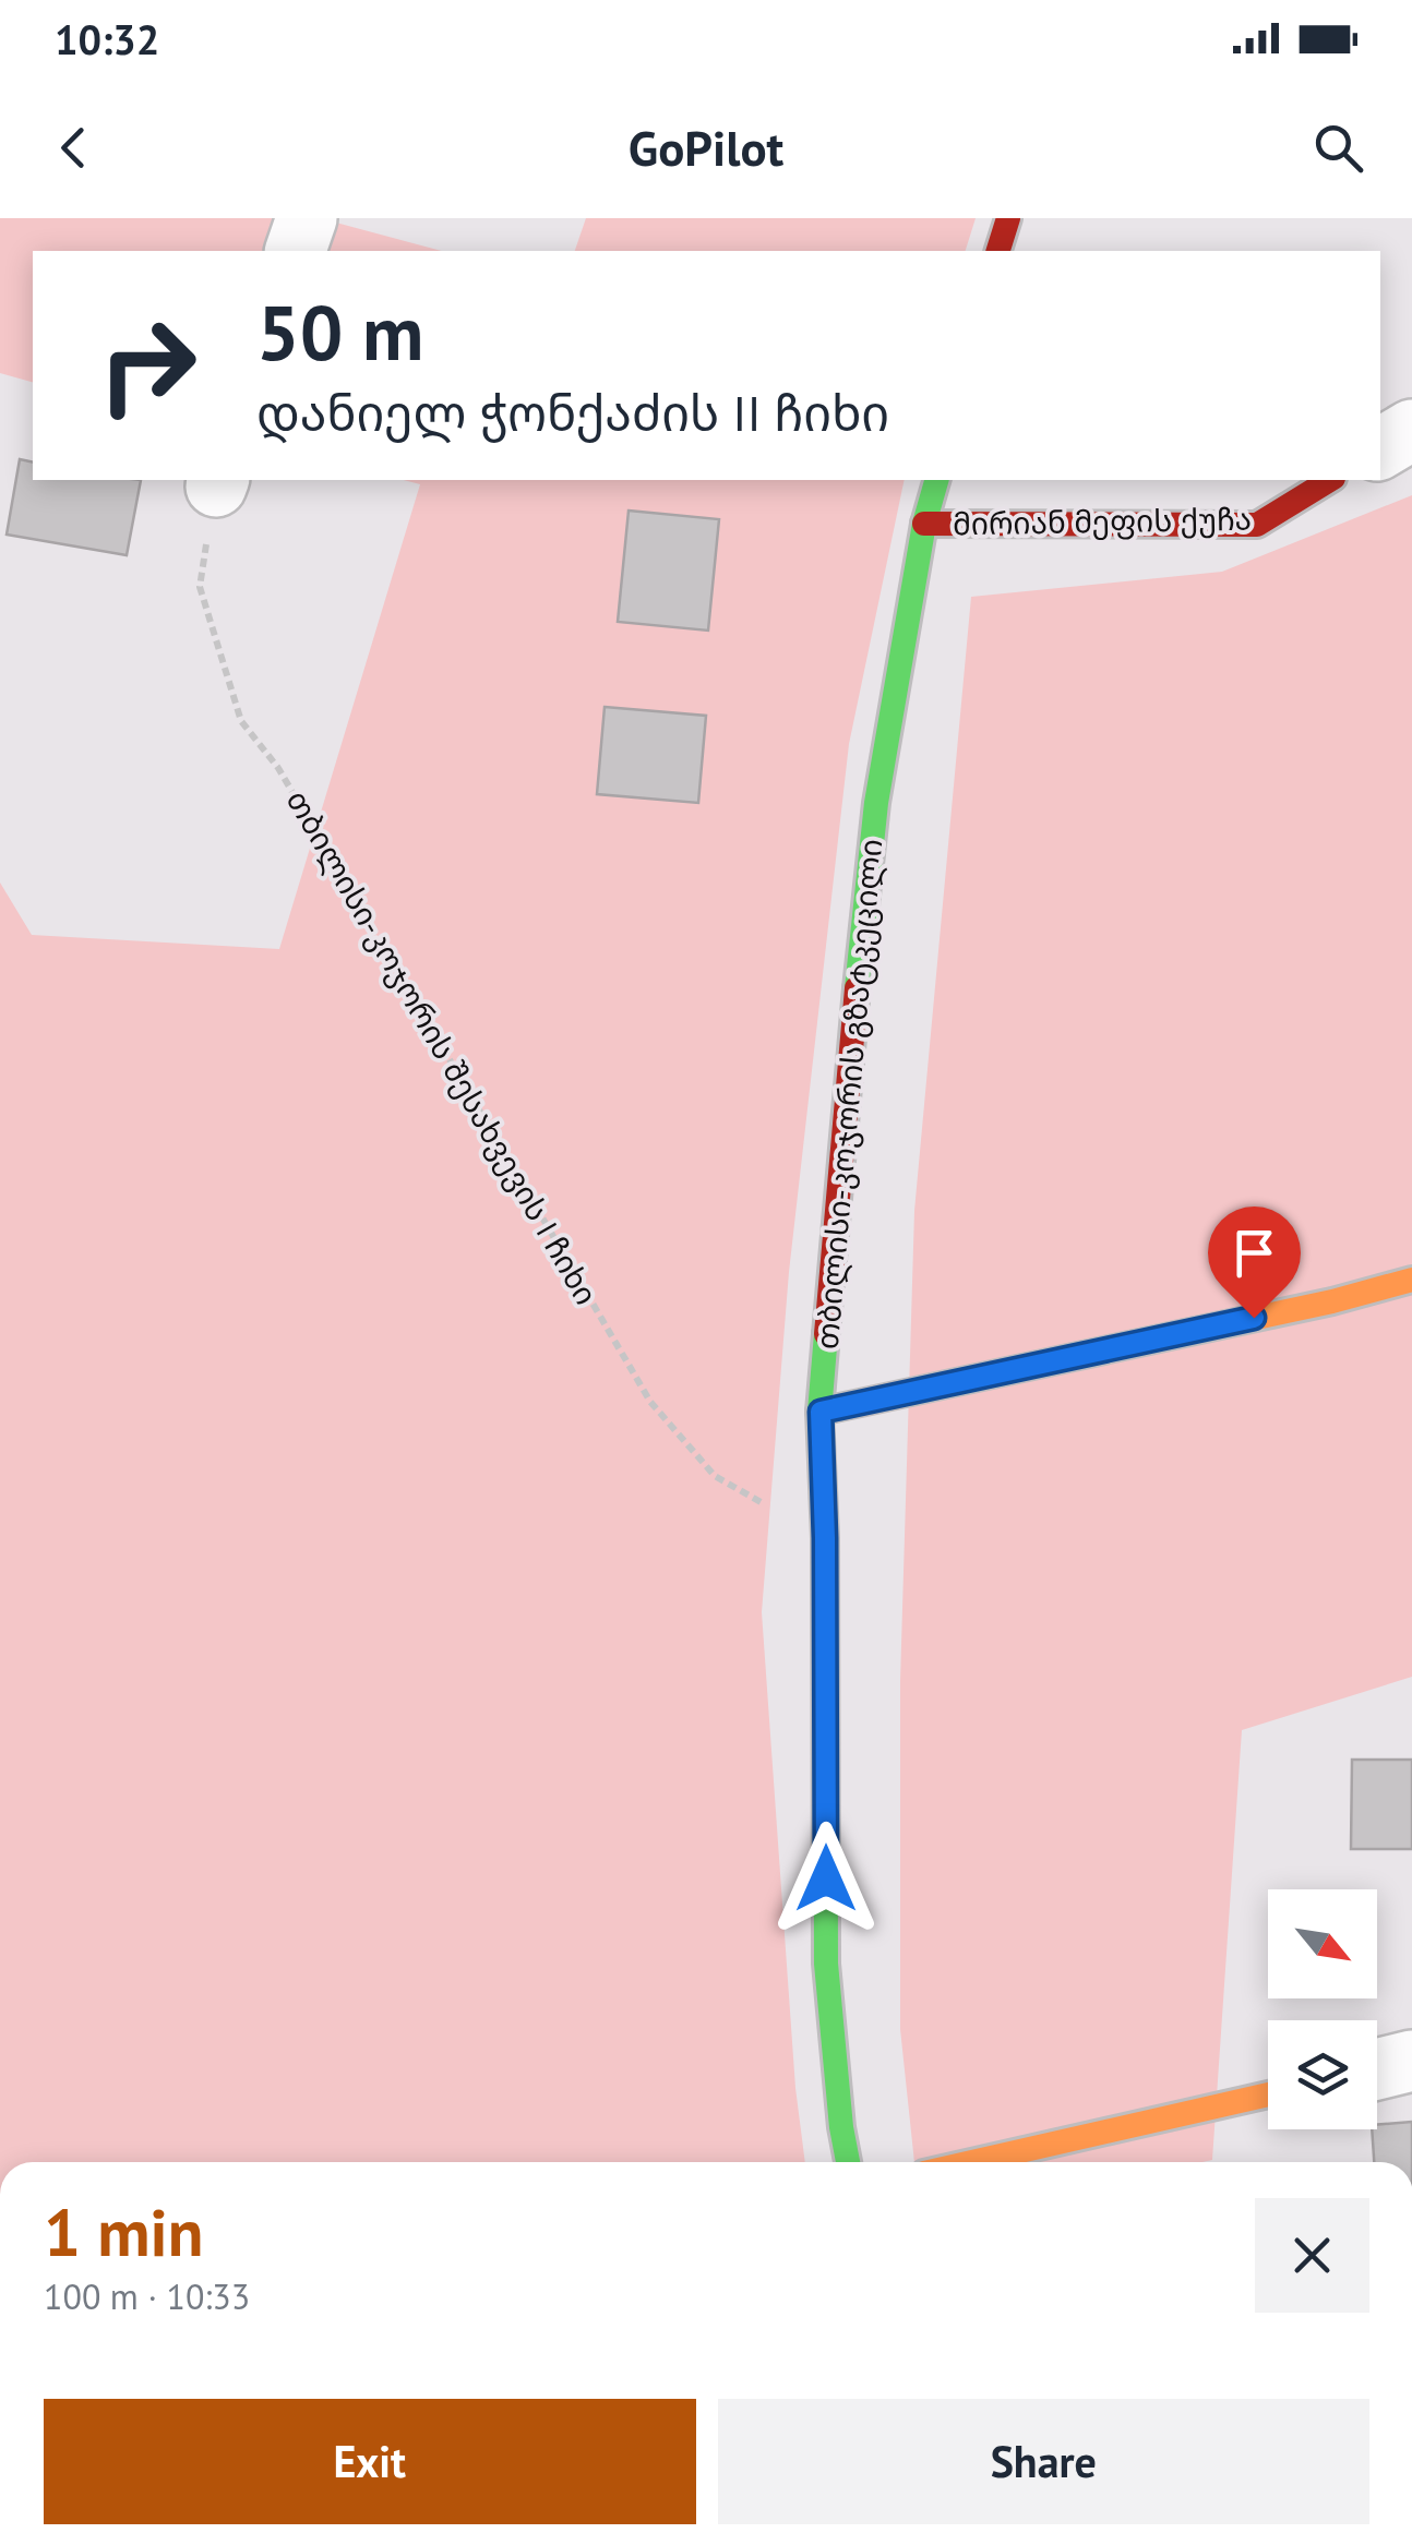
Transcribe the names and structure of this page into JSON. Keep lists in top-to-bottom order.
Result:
{
  "streets": {
    "main road": ["მირიან მეფის ქუჩა", "თბილისი-კოჯორის გზატკეცილი"],
    "path": ["თბილისი-კოჯორის შესახვევის I ჩიხი"]
  },
  "crossings": [
    ["მირიან მეფის ქუჩა", "თბილისი-კოჯორის გზატკეცილი"],
    ["თბილისი-კოჯორის შესახვევის I ჩიხი", "თბილისი-კოჯორის გზატკეცილი"]
  ],
  "north": "bottom right",
  "page": {
    "status": "10:32",
    "header": "GoPilot",
    "turn": ["50 m", "დანიელ ჭონქაძის II ჩიხი"],
    "heading": ["1 min", "100 m · 10:33"],
    "buttons": ["Exit", "Share"]
  }
}
